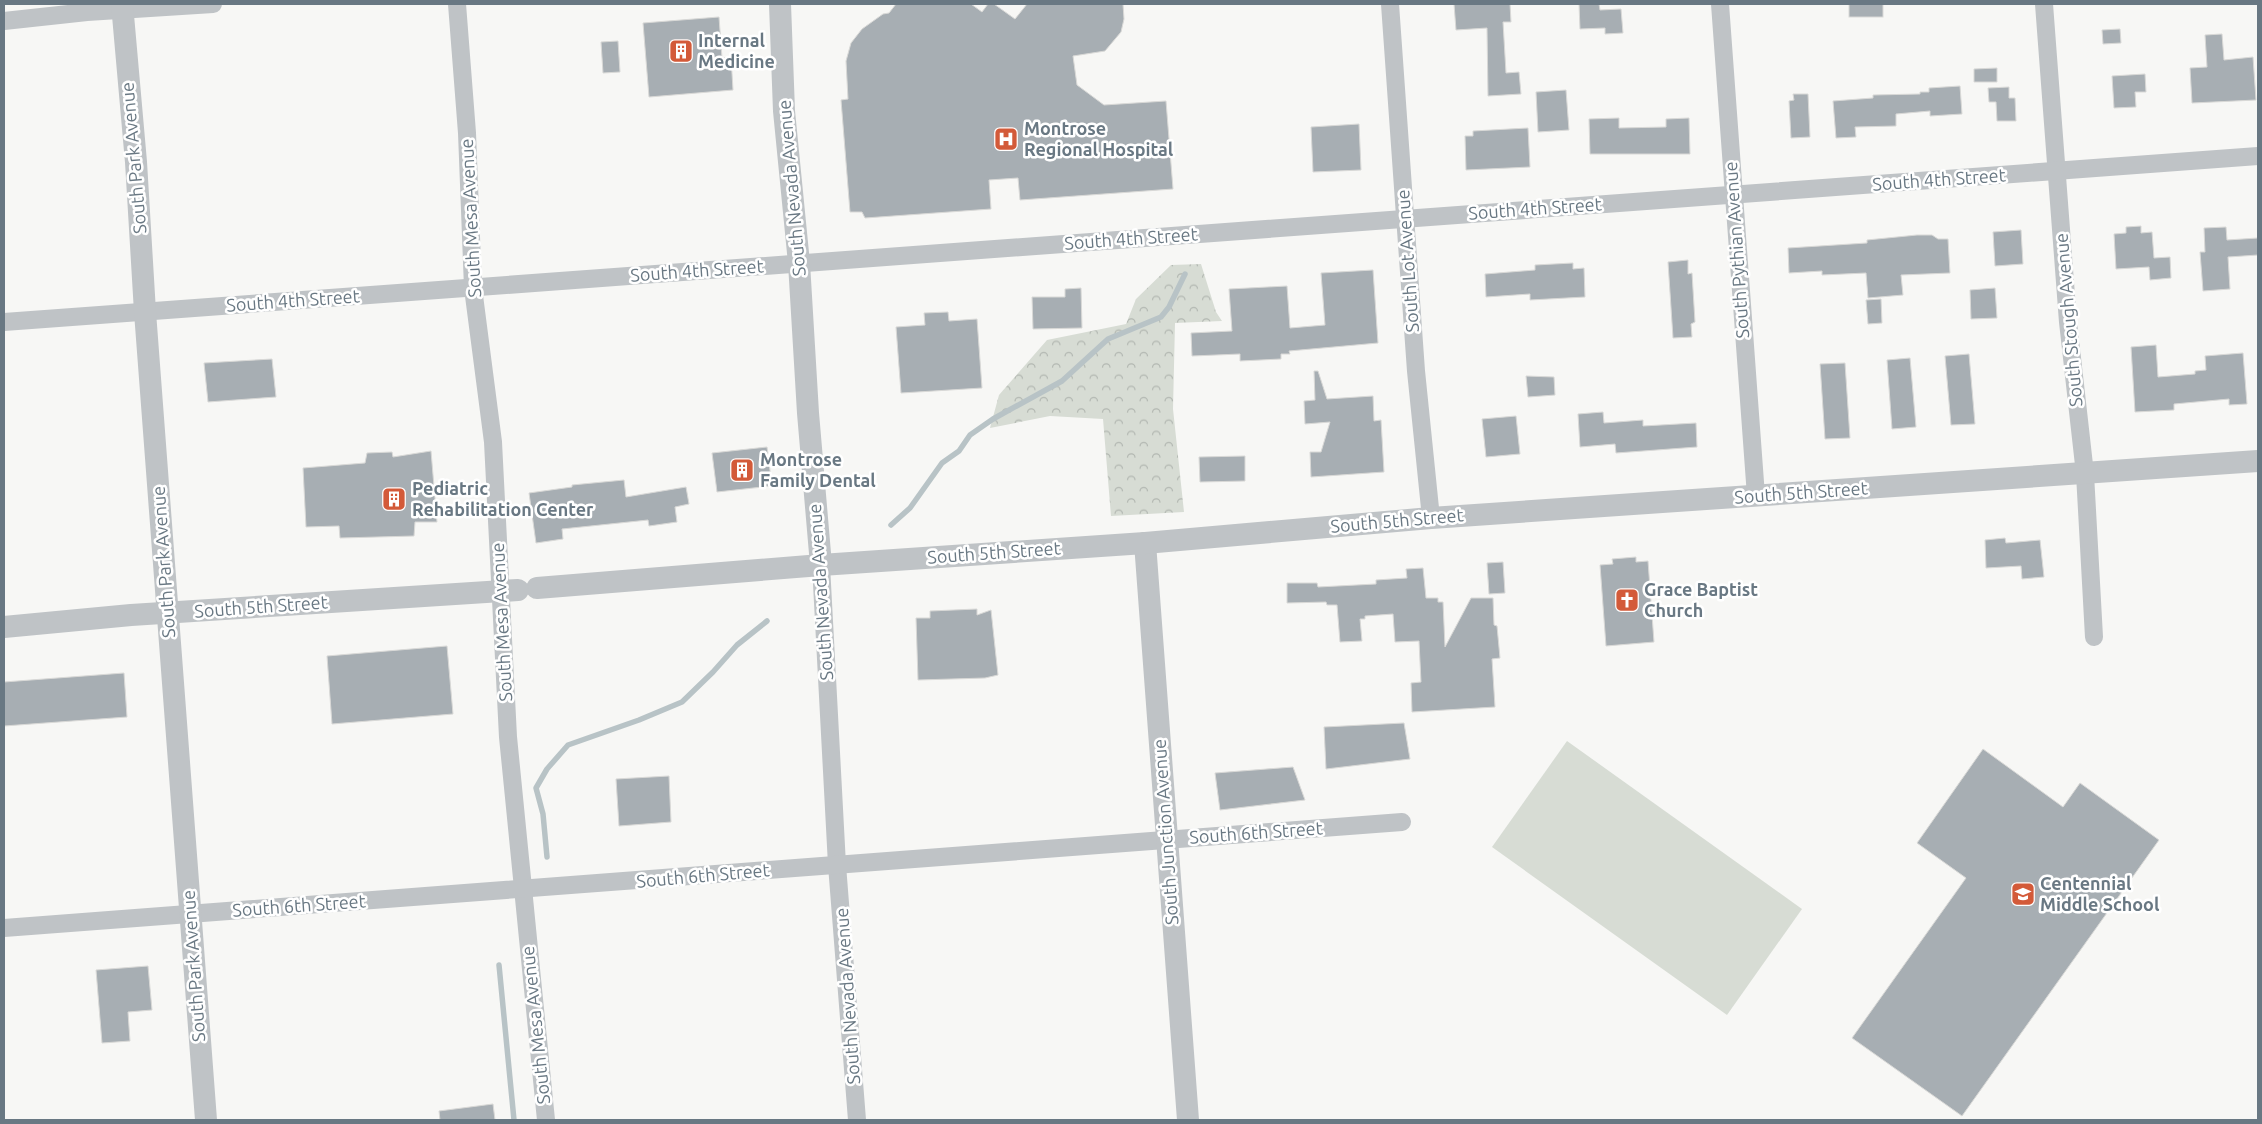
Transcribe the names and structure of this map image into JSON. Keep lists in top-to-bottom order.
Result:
{
  "streets": {
    "street": [
      "South Park Avenue",
      "South 4th Street",
      "South Nevada Avenue",
      "South Mesa Avenue",
      "South Pythian Avenue",
      "South Lot Avenue",
      "South Stough Avenue",
      "South 5th Street",
      "South Junction Avenue",
      "South 6th Street"
    ]
  },
  "crossings": [
    ["South Park Avenue", "South 4th Street"],
    ["South Park Avenue", "South 5th Street"],
    ["South Park Avenue", "South 6th Street"],
    ["South 4th Street", "South Nevada Avenue"],
    ["South 4th Street", "South Mesa Avenue"],
    ["South 4th Street", "South Pythian Avenue"],
    ["South 4th Street", "South Lot Avenue"],
    ["South 4th Street", "South Stough Avenue"],
    ["South Nevada Avenue", "South 5th Street"],
    ["South Nevada Avenue", "South 6th Street"],
    ["South Mesa Avenue", "South 5th Street"],
    ["South Mesa Avenue", "South 6th Street"],
    ["South Pythian Avenue", "South 5th Street"],
    ["South Lot Avenue", "South 5th Street"],
    ["South Stough Avenue", "South 5th Street"],
    ["South 5th Street", "South Junction Avenue"],
    ["South Junction Avenue", "South 6th Street"]
  ],
  "places": {
    "building": ["Internal Medicine", "Montrose Family Dental", "Pediatric Rehabilitation Center"],
    "hospital": ["Montrose Regional Hospital"],
    "church": ["Grace Baptist Church"],
    "school or university": ["Centennial Middle School"]
  }
}
